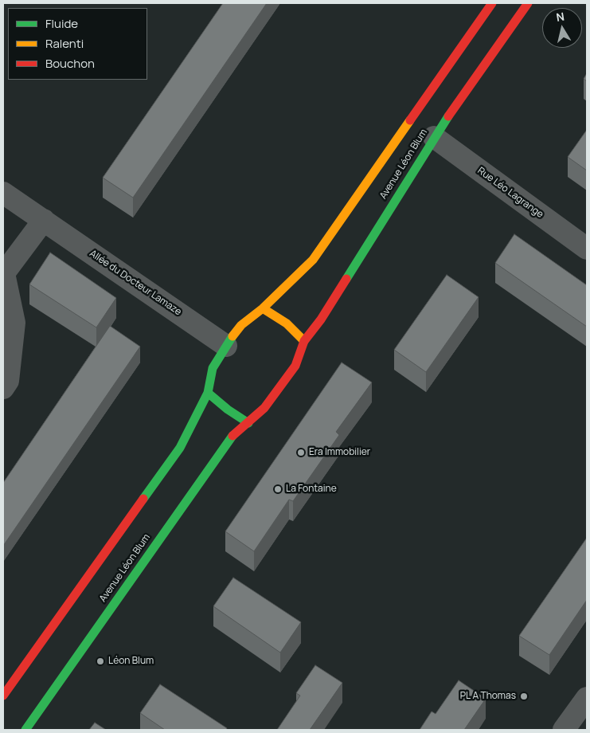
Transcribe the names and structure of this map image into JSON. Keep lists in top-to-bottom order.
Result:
{
  "streets": {
    "main road": ["Avenue Léon Blum"],
    "street": ["Rue Léo Lagrange", "Allée du Docteur Lamaze"]
  },
  "crossings": [
    ["Avenue Léon Blum", "Rue Léo Lagrange"],
    ["Avenue Léon Blum", "Allée du Docteur Lamaze"]
  ],
  "places": [
    "Era Immobilier",
    "La Fontaine",
    "Léon Blum",
    "PL A Thomas"
  ],
  "legend": ["Fluide", "Ralenti", "Bouchon"],
  "north": "top"
}
